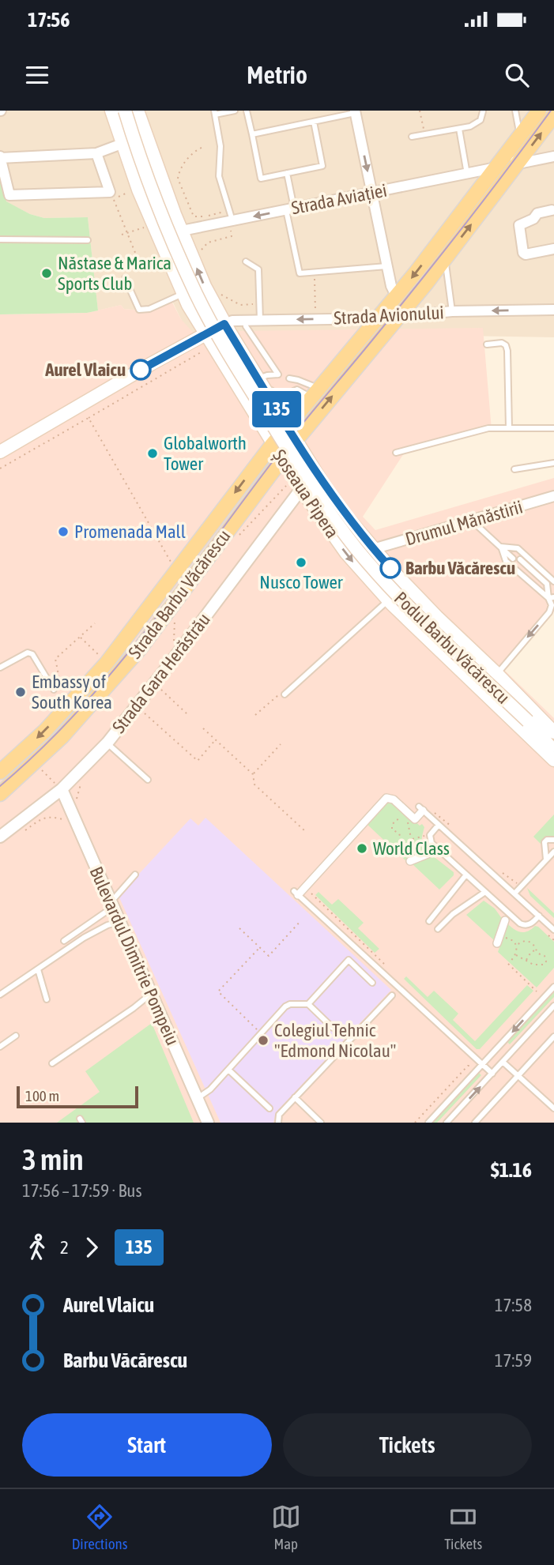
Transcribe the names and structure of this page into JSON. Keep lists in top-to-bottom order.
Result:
{
  "streets": {
    "main road": ["Șoseaua Pipera", "Strada Barbu Văcărescu", "Podul Barbu Văcărescu"],
    "street": [
      "Strada Aviației",
      "Strada Avionului",
      "Drumul Mănăstirii",
      "Strada Gara Herăstrău",
      "Bulevardul Dimitrie Pompeiu"
    ]
  },
  "crossings": [
    ["Strada Aviației", "Șoseaua Pipera"],
    ["Strada Aviației", "Strada Barbu Văcărescu"],
    ["Strada Avionului", "Șoseaua Pipera"],
    ["Strada Avionului", "Strada Barbu Văcărescu"],
    ["Șoseaua Pipera", "Drumul Mănăstirii"],
    ["Șoseaua Pipera", "Strada Barbu Văcărescu"],
    ["Șoseaua Pipera", "Strada Gara Herăstrău"],
    ["Strada Gara Herăstrău", "Bulevardul Dimitrie Pompeiu"]
  ],
  "one_way": ["Strada Avionului"],
  "places": [
    "Năstase & Marica Sports Club",
    "Aurel Vlaicu",
    "Globalworth Tower",
    "Promenada Mall",
    "Nusco Tower",
    "Barbu Văcărescu",
    "Embassy of South Korea",
    "World Class",
    "Colegiul Tehnic \"Edmond Nicolau\""
  ],
  "lines": ["bus line 135"],
  "scale_bar": "100 m",
  "page": {
    "status": "17:56",
    "header": "Metrio",
    "on_map": "135",
    "scale": "100 m",
    "heading": ["3 min", "17:56 – 17:59 · Bus", "$1.16"],
    "legs": ["2", "135"],
    "list": [
      {
        "name": "Aurel Vlaicu",
        "value": "17:58"
      },
      {
        "name": "Barbu Văcărescu",
        "value": "17:59"
      }
    ],
    "buttons": ["Start", "Tickets"],
    "tabs": ["Directions", "Map", "Tickets"]
  }
}
